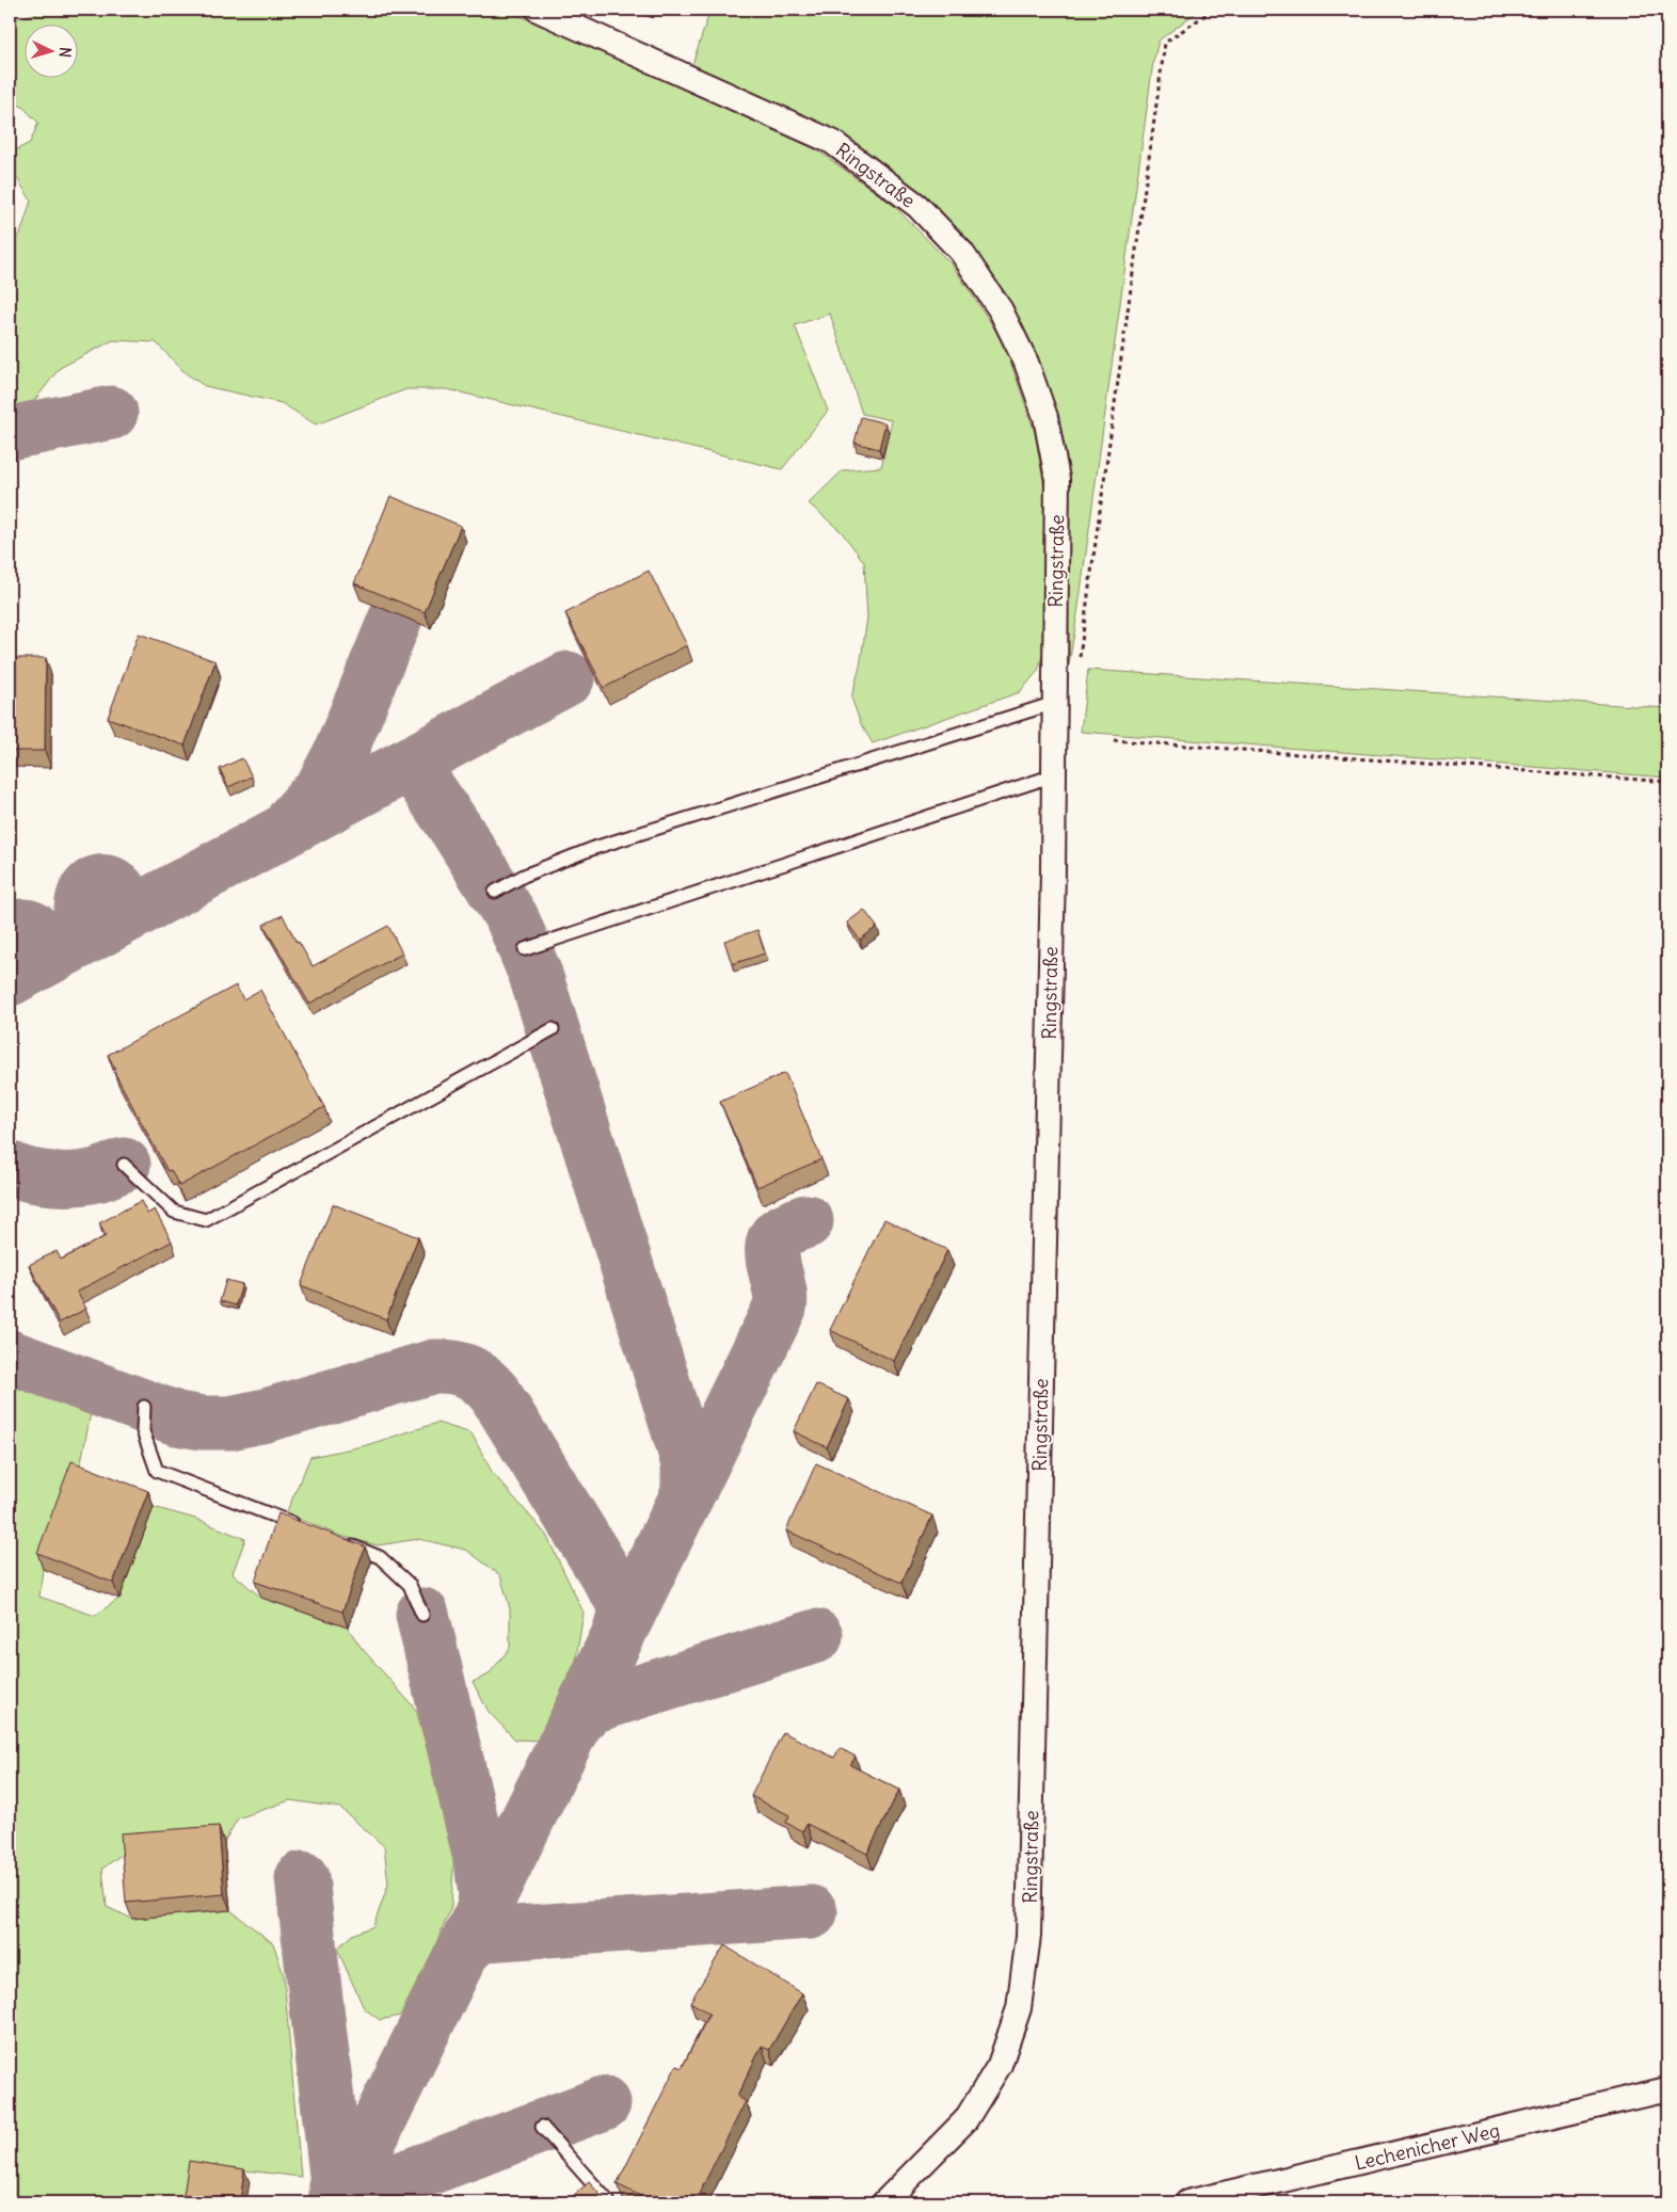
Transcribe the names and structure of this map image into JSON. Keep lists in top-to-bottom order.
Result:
{
  "streets": {
    "street": ["Ringstraße", "Lechenicher Weg"]
  },
  "north": "right"
}
